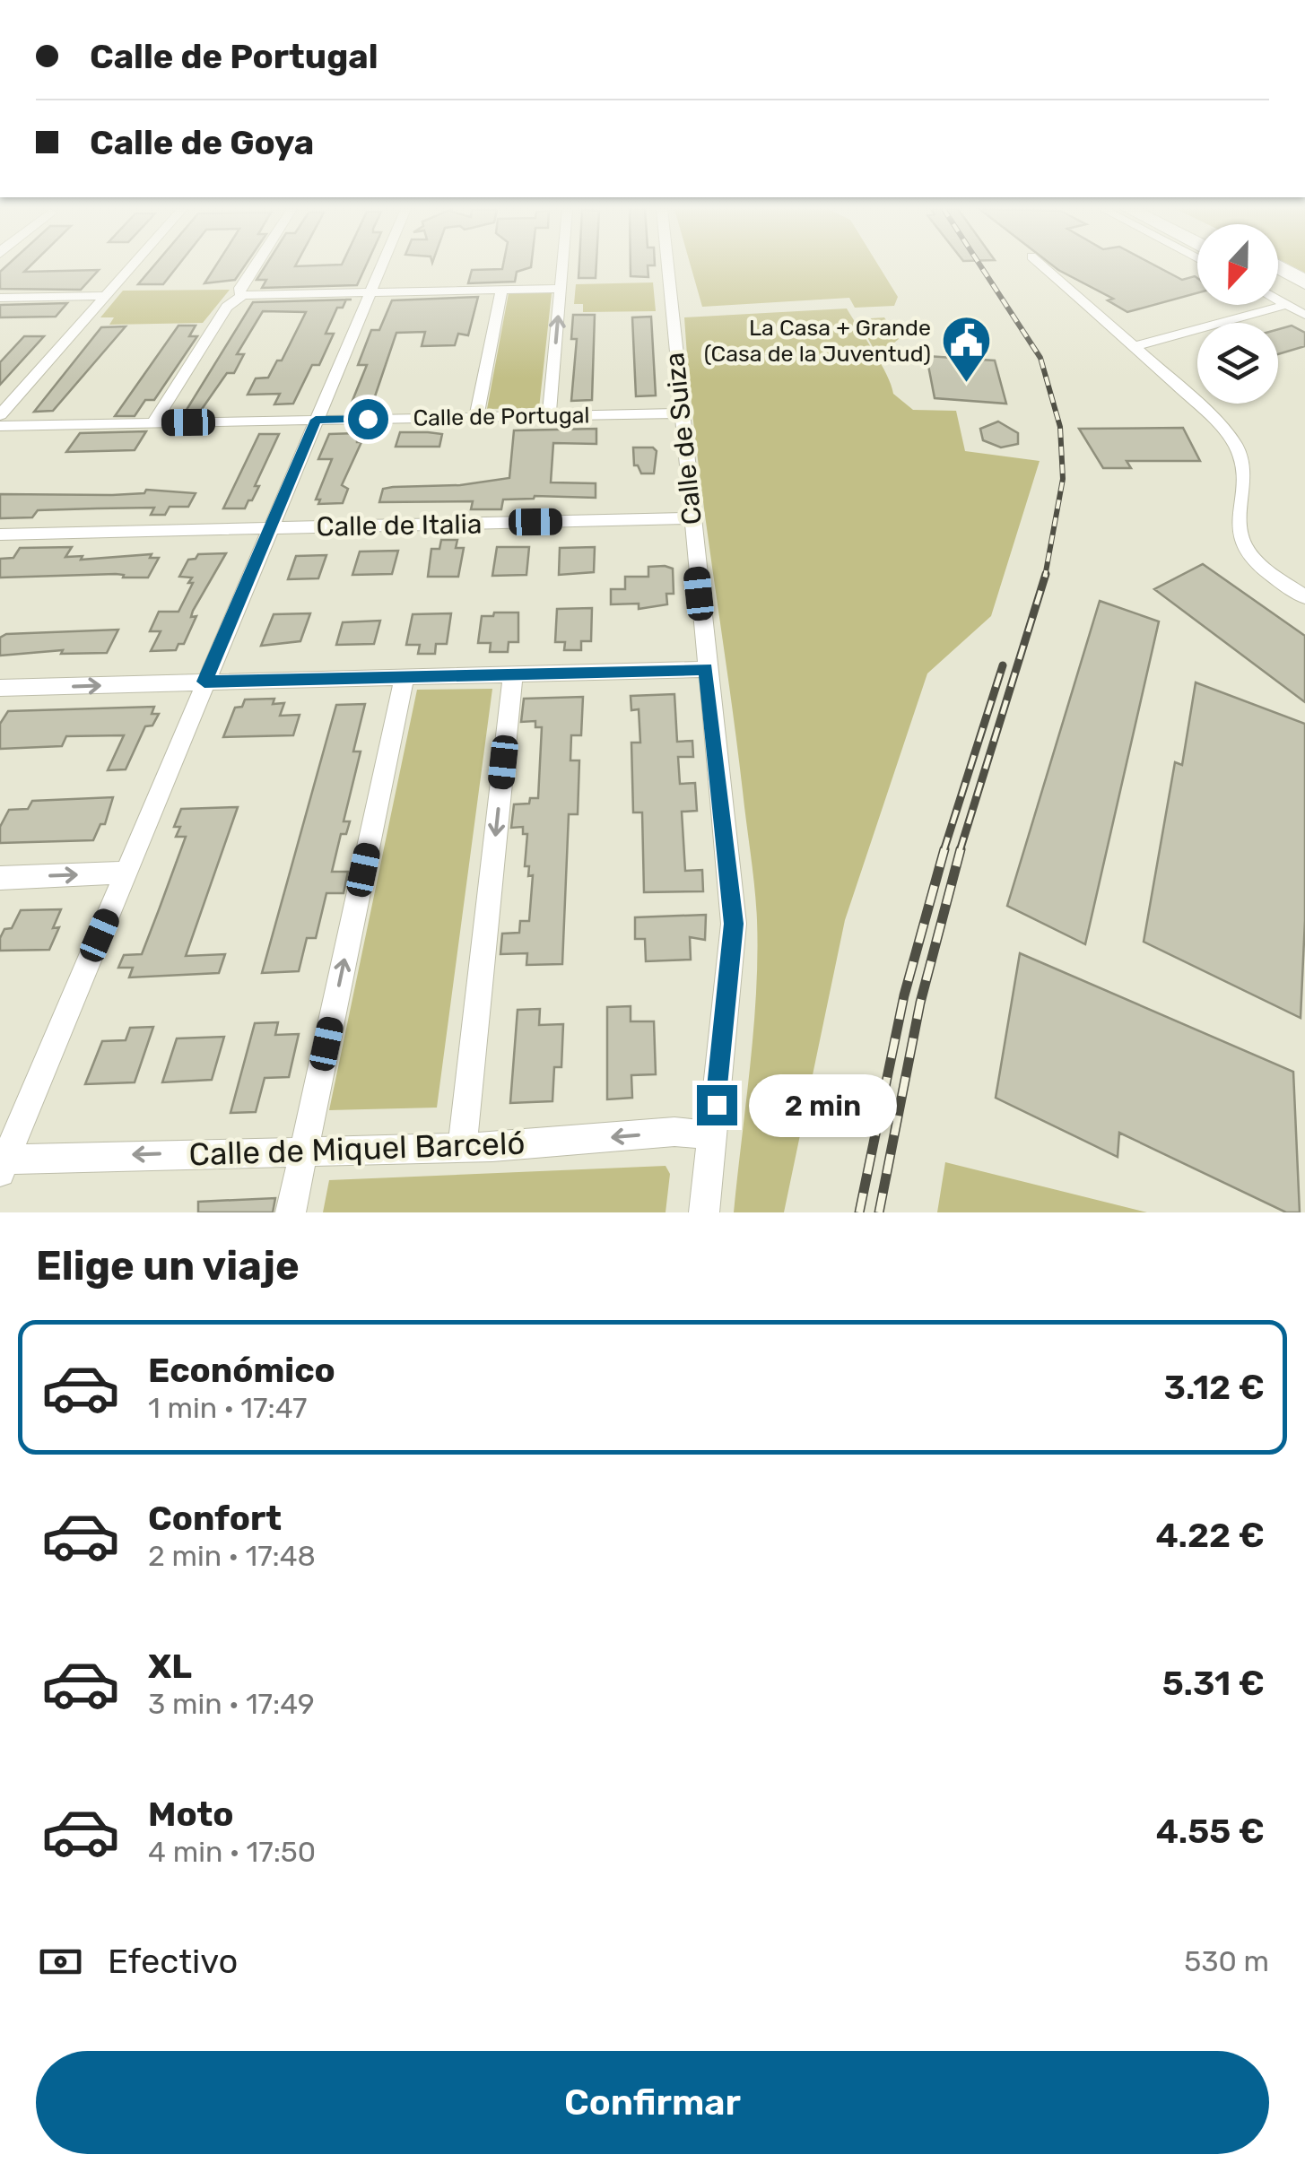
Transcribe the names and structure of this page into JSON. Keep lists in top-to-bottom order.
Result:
{
  "streets": {
    "street": [
      "Calle de Portugal",
      "Calle de Suiza",
      "Calle de Italia",
      "Calle de Miquel Barceló"
    ]
  },
  "crossings": [
    ["Calle de Portugal", "Calle de Suiza"],
    ["Calle de Suiza", "Calle de Italia"],
    ["Calle de Suiza", "Calle de Miquel Barceló"]
  ],
  "one_way": ["Calle de Miquel Barceló"],
  "places": {
    "public building": ["La Casa + Grande (Casa de la Juventud)"]
  },
  "north": "bottom",
  "page": {
    "banner": ["Calle de Portugal", "Calle de Goya"],
    "bubble": "2 min",
    "heading": "Elige un viaje",
    "list": [
      {
        "name": "Económico",
        "note": "1 min · 17:47",
        "value": "3.12 €"
      },
      {
        "name": "Confort",
        "note": "2 min · 17:48",
        "value": "4.22 €"
      },
      {
        "name": "XL",
        "note": "3 min · 17:49",
        "value": "5.31 €"
      },
      {
        "name": "Moto",
        "note": "4 min · 17:50",
        "value": "4.55 €"
      }
    ],
    "pay": ["Efectivo", "530 m"],
    "buttons": "Confirmar"
  }
}
